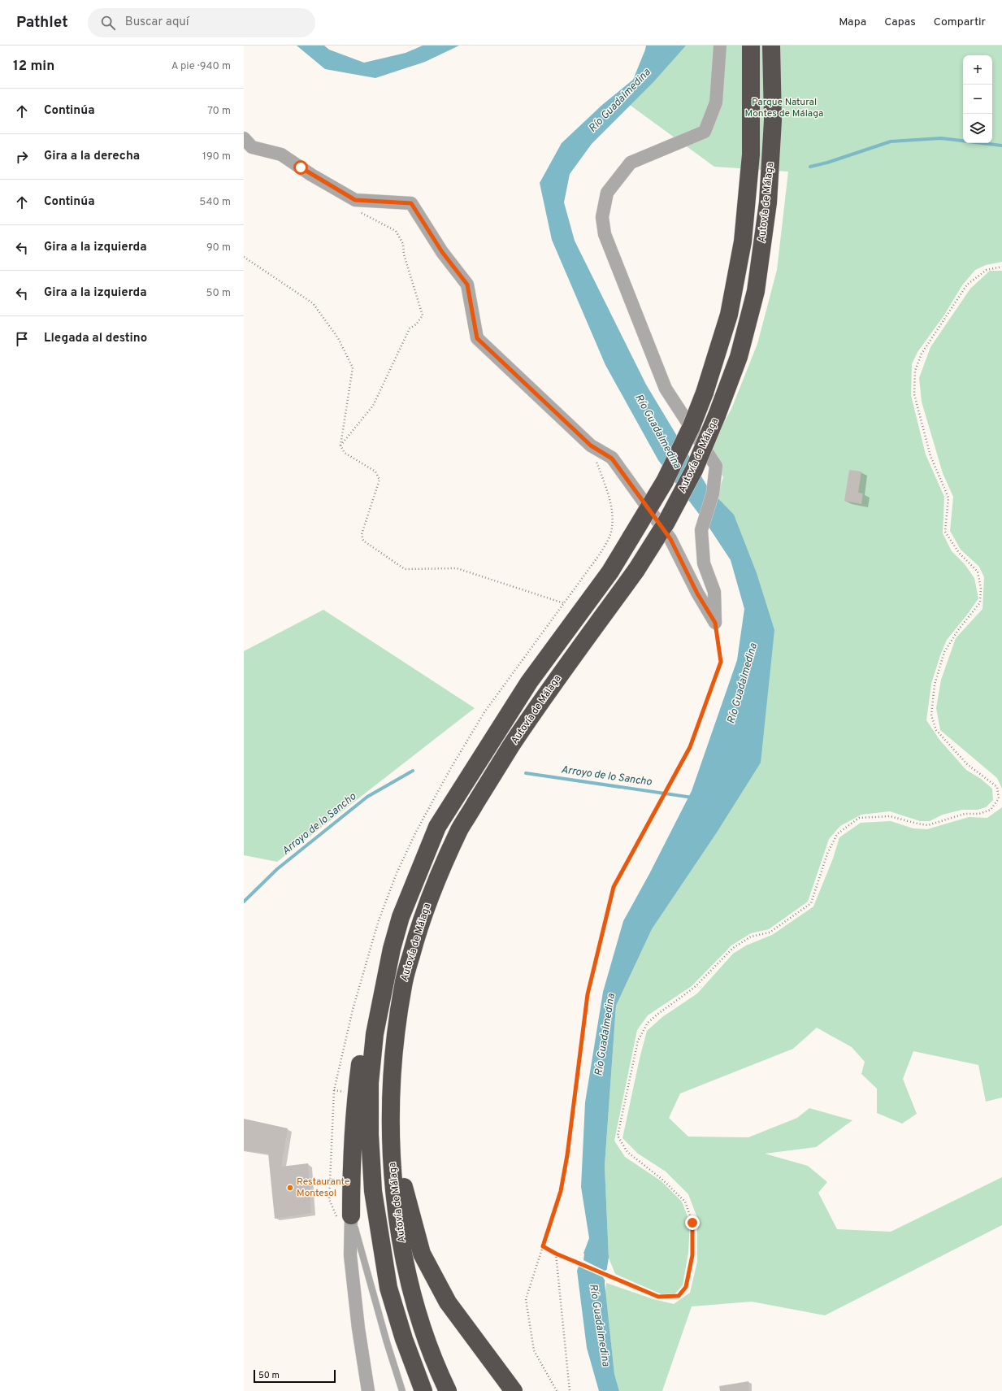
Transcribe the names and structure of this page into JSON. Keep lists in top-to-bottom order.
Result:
{
  "streets": {
    "highway": ["Autovía de Málaga"]
  },
  "water": ["Río Guadalmedina", "Arroyo de lo Sancho"],
  "parks": ["Parque Natural Montes de Málaga"],
  "places": ["Restaurante Montesol"],
  "scale_bar": "50 m",
  "page": {
    "header": "Pathlet",
    "search": "Buscar aquí",
    "nav": ["Mapa", "Capas", "Compartir"],
    "heading": ["12 min", "A pie · 940 m"],
    "map_buttons": ["+", "−"],
    "list": [
      ["Continúa", "70 m"],
      ["Gira a la derecha", "190 m"],
      ["Continúa", "540 m"],
      ["Gira a la izquierda", "90 m"],
      ["Gira a la izquierda", "50 m"],
      "Llegada al destino"
    ],
    "scale": "50 m"
  }
}
